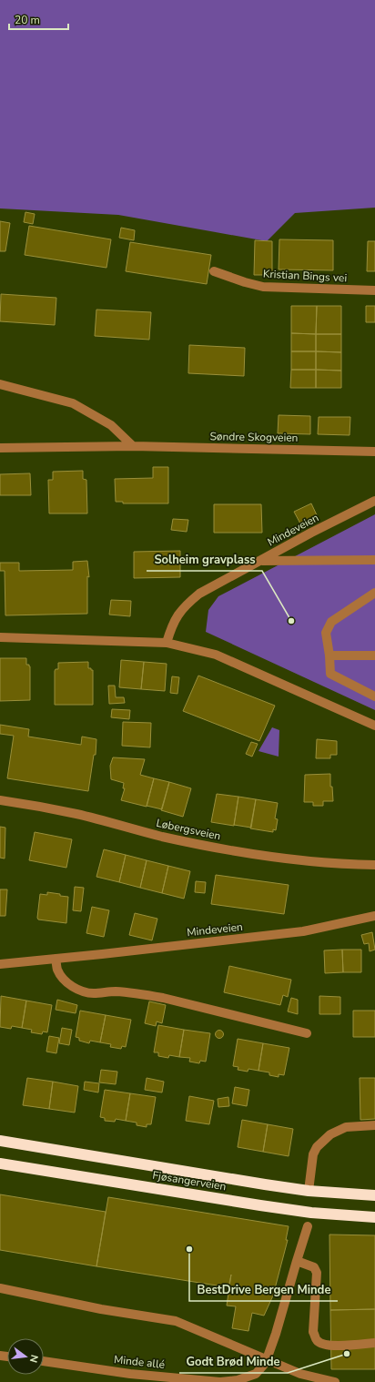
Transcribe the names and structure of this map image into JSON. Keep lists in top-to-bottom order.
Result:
{
  "streets": {
    "highway": ["Fjøsangerveien"],
    "street": [
      "Kristian Bings vei",
      "Søndre Skogveien",
      "Mindeveien",
      "Løbergsveien",
      "Minde allé"
    ]
  },
  "places": ["Solheim gravplass", "BestDrive Bergen Minde", "Godt Brød Minde"],
  "scale_bar": "20 m",
  "north": "right"
}
